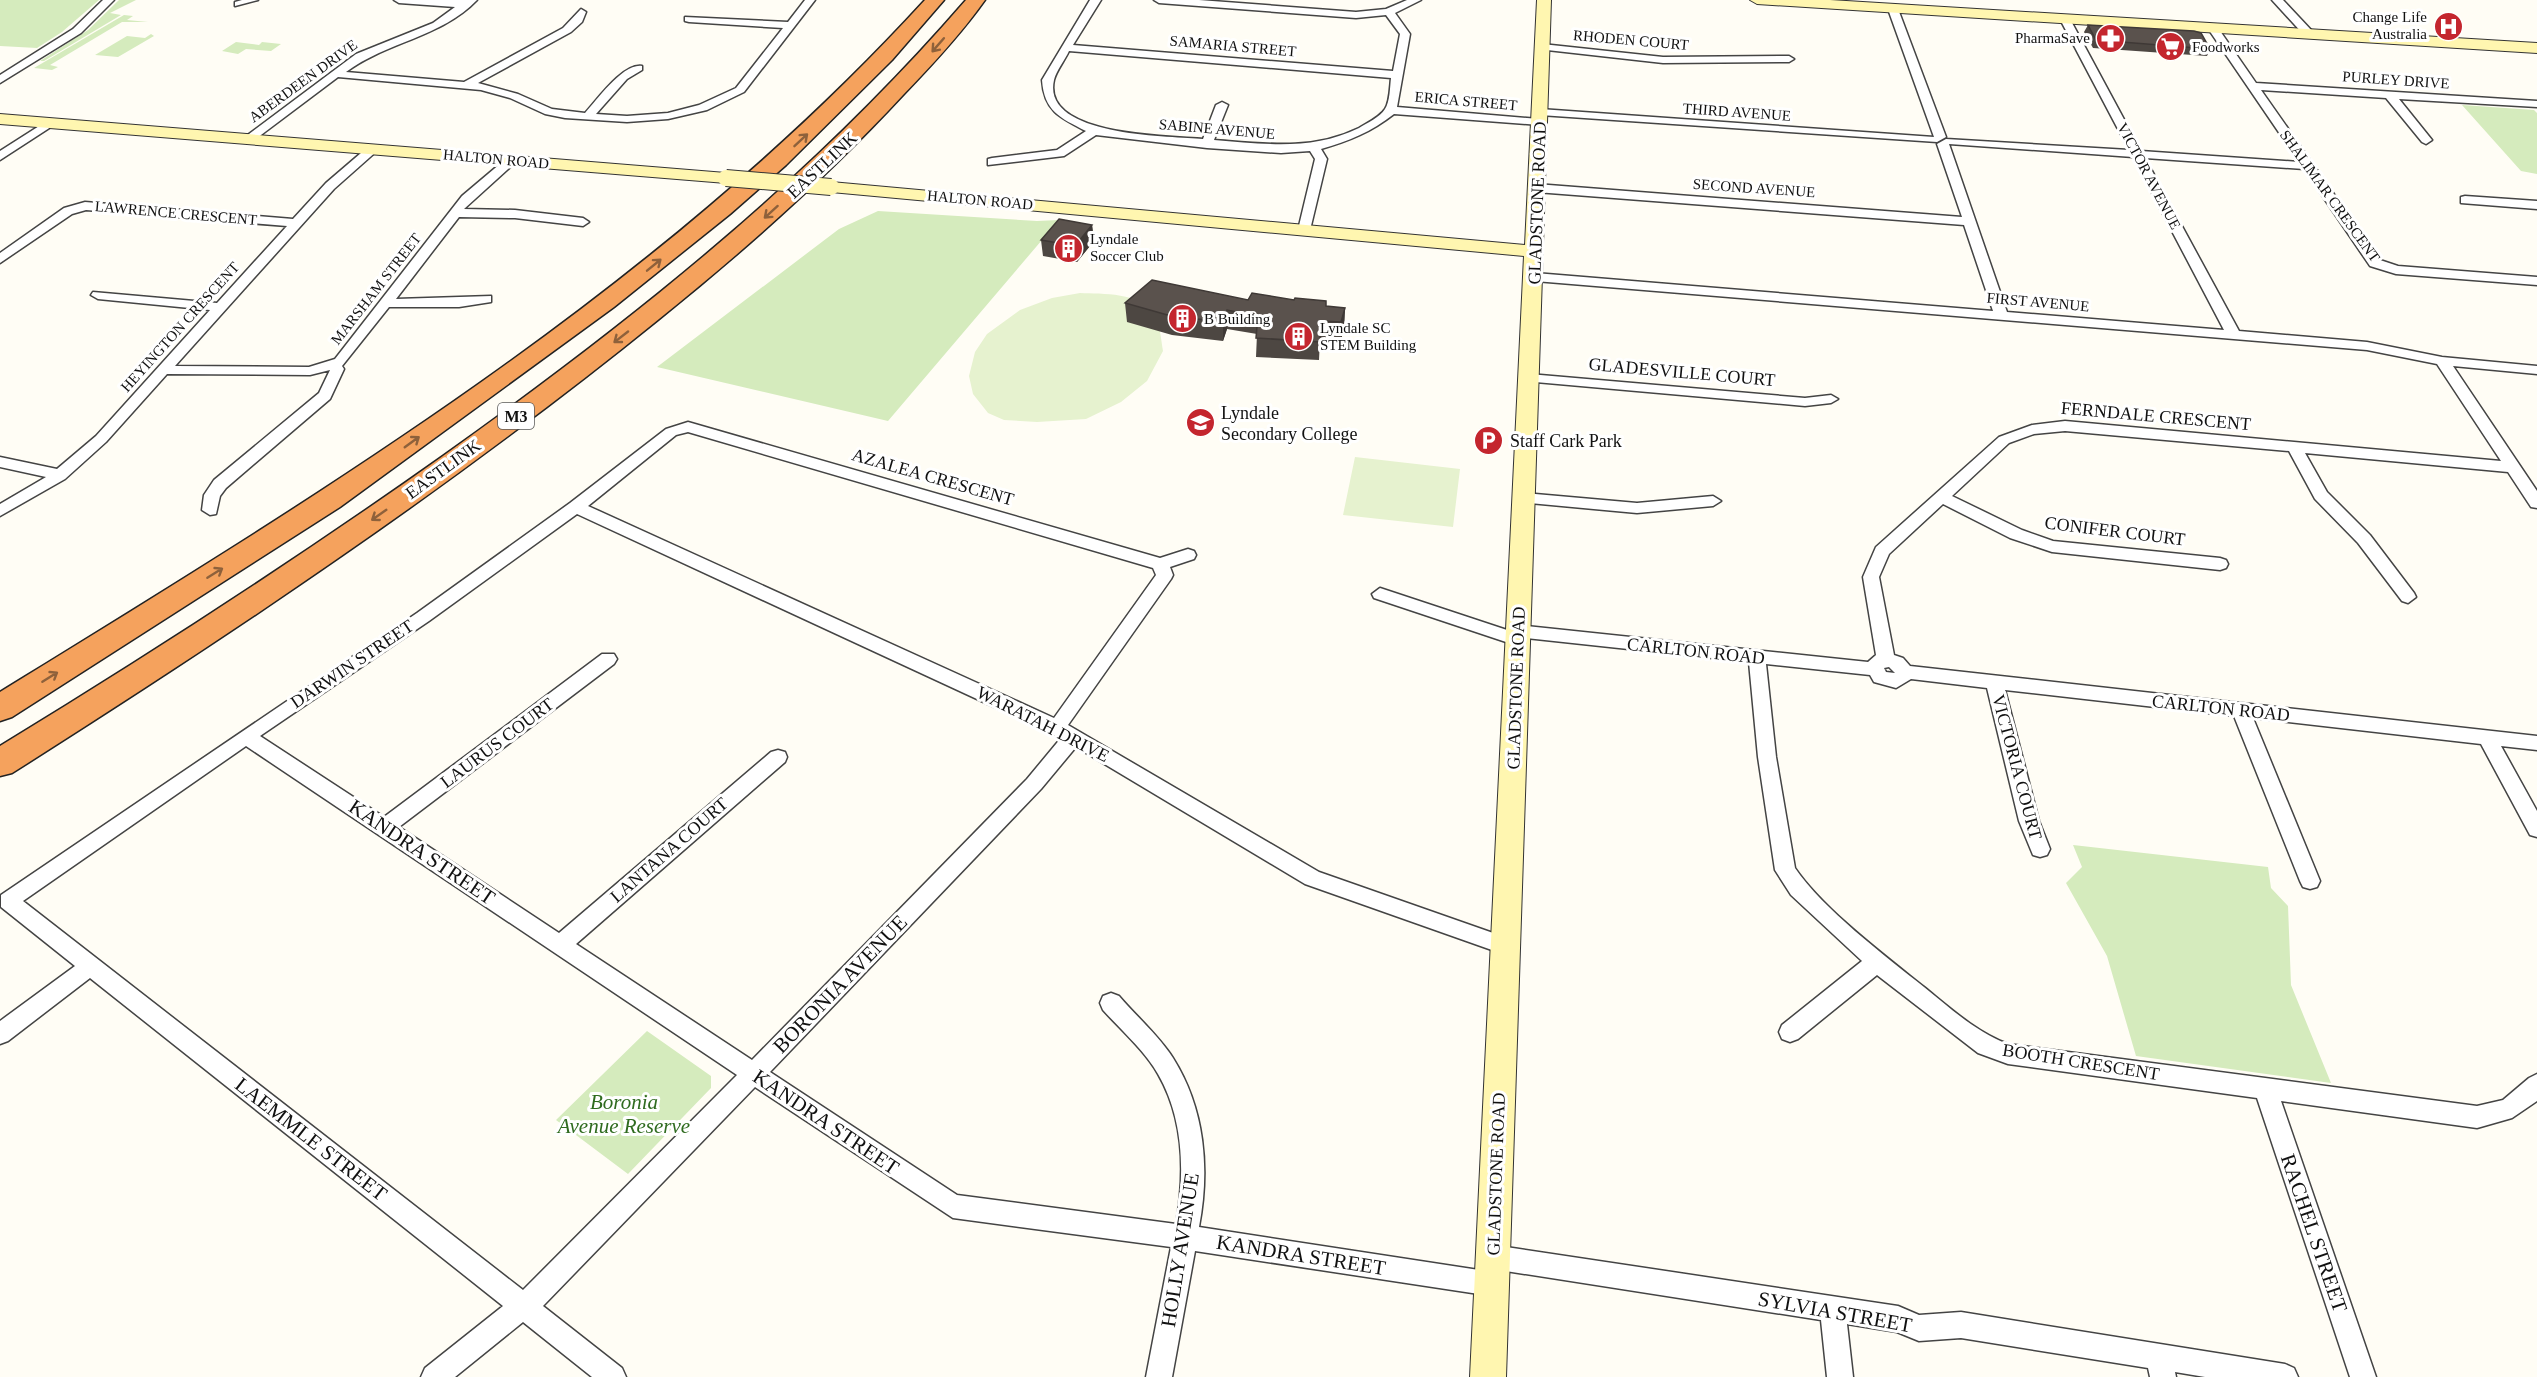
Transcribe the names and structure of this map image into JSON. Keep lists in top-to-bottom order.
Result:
{
  "streets": {
    "highway": ["EASTLINK", "M3"],
    "main road": ["HALTON ROAD", "GLADSTONE ROAD"],
    "street": [
      "RHODEN COURT",
      "SAMARIA STREET",
      "PURLEY DRIVE",
      "ABERDEEN DRIVE",
      "ERICA STREET",
      "THIRD AVENUE",
      "SABINE AVENUE",
      "VICTOR AVENUE",
      "SECOND AVENUE",
      "SHALIMAR CRESCENT",
      "LAWRENCE CRESCENT",
      "MARSHAM STREET",
      "FIRST AVENUE",
      "HEYINGTON CRESCENT",
      "GLADESVILLE COURT",
      "FERNDALE CRESCENT",
      "AZALEA CRESCENT",
      "CONIFER COURT",
      "CARLTON ROAD",
      "DARWIN STREET",
      "WARATAH DRIVE",
      "LAURUS COURT",
      "VICTORIA COURT",
      "LANTANA COURT",
      "KANDRA STREET",
      "BORONIA AVENUE",
      "BOOTH CRESCENT",
      "LAEMMLE STREET",
      "RACHEL STREET",
      "HOLLY AVENUE",
      "SYLVIA STREET"
    ]
  },
  "crossings": [
    ["RHODEN COURT", "GLADSTONE ROAD"],
    ["SAMARIA STREET", "SABINE AVENUE"],
    ["PURLEY DRIVE", "SHALIMAR CRESCENT"],
    ["ABERDEEN DRIVE", "HALTON ROAD"],
    ["ERICA STREET", "THIRD AVENUE"],
    ["ERICA STREET", "SABINE AVENUE"],
    ["ERICA STREET", "GLADSTONE ROAD"],
    ["THIRD AVENUE", "VICTOR AVENUE"],
    ["THIRD AVENUE", "SHALIMAR CRESCENT"],
    ["THIRD AVENUE", "GLADSTONE ROAD"],
    ["HALTON ROAD", "GLADSTONE ROAD"],
    ["HALTON ROAD", "MARSHAM STREET"],
    ["HALTON ROAD", "HEYINGTON CRESCENT"],
    ["VICTOR AVENUE", "FIRST AVENUE"],
    ["SECOND AVENUE", "GLADSTONE ROAD"],
    ["GLADSTONE ROAD", "FIRST AVENUE"],
    ["GLADSTONE ROAD", "GLADESVILLE COURT"],
    ["GLADSTONE ROAD", "CARLTON ROAD"],
    ["GLADSTONE ROAD", "WARATAH DRIVE"],
    ["GLADSTONE ROAD", "KANDRA STREET"],
    ["GLADSTONE ROAD", "SYLVIA STREET"],
    ["LAWRENCE CRESCENT", "HEYINGTON CRESCENT"],
    ["MARSHAM STREET", "HEYINGTON CRESCENT"],
    ["FERNDALE CRESCENT", "CONIFER COURT"],
    ["FERNDALE CRESCENT", "CARLTON ROAD"],
    ["AZALEA CRESCENT", "DARWIN STREET"],
    ["CARLTON ROAD", "VICTORIA COURT"],
    ["CARLTON ROAD", "BOOTH CRESCENT"],
    ["DARWIN STREET", "WARATAH DRIVE"],
    ["DARWIN STREET", "KANDRA STREET"],
    ["DARWIN STREET", "LAEMMLE STREET"],
    ["WARATAH DRIVE", "BORONIA AVENUE"],
    ["LAURUS COURT", "KANDRA STREET"],
    ["LANTANA COURT", "KANDRA STREET"],
    ["KANDRA STREET", "BORONIA AVENUE"],
    ["KANDRA STREET", "HOLLY AVENUE"],
    ["KANDRA STREET", "SYLVIA STREET"],
    ["BORONIA AVENUE", "LAEMMLE STREET"],
    ["BOOTH CRESCENT", "RACHEL STREET"]
  ],
  "parks": ["Boronia Avenue Reserve"],
  "places": {
    "hospital": ["Change Life Australia"],
    "pharmacy": ["PharmaSave"],
    "supermarket": ["Foodworks"],
    "building": ["Lyndale Soccer Club", "B Building", "Lyndale SC STEM Building"],
    "school or university": ["Lyndale Secondary College"],
    "parking": ["Staff Cark Park"]
  }
}
